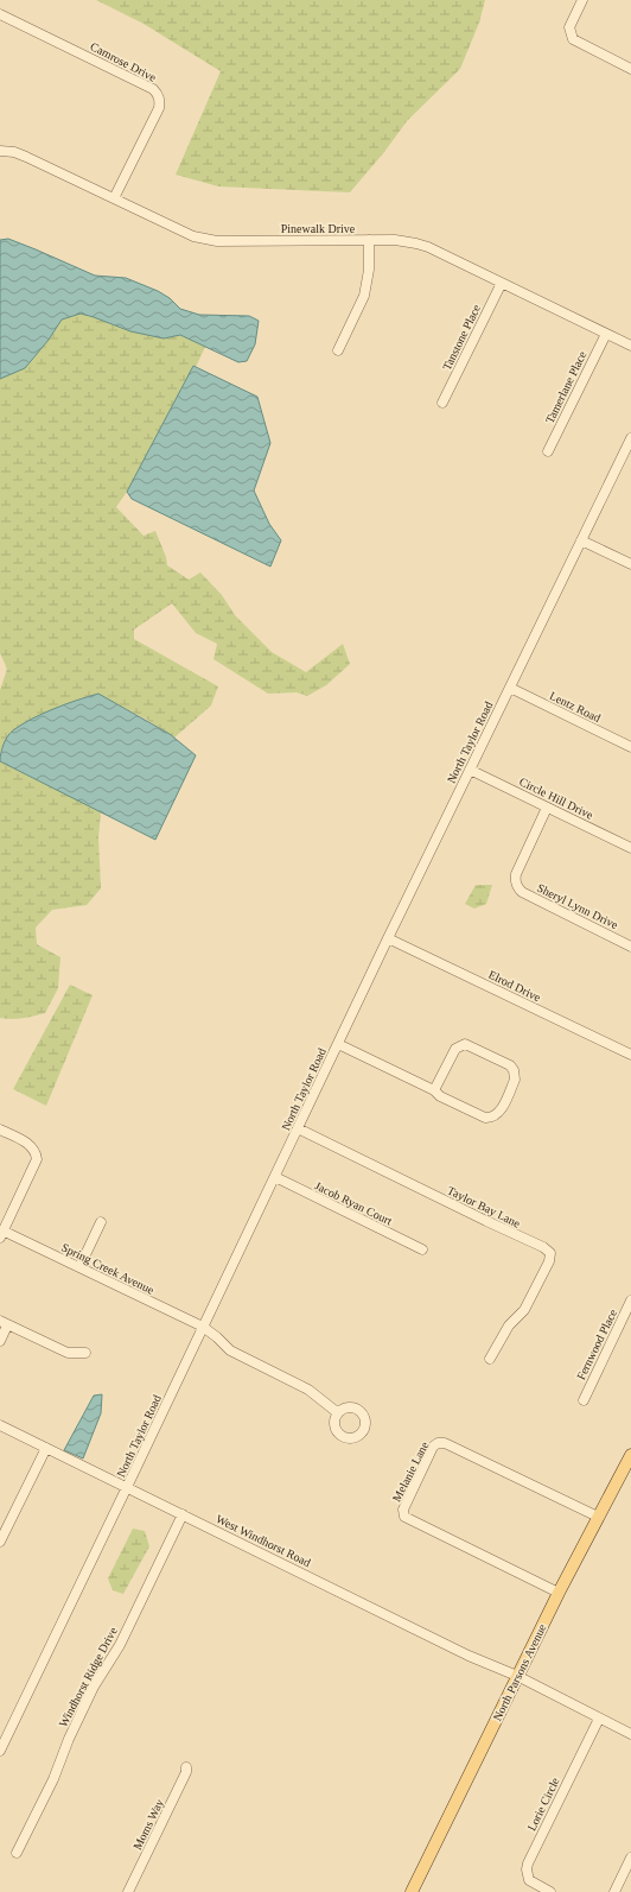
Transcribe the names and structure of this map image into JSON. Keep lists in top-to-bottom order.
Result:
{
  "streets": {
    "main road": ["North Parsons Avenue"],
    "street": [
      "Camrose Drive",
      "Pinewalk Drive",
      "Tanstone Place",
      "Tamerlane Place",
      "Lentz Road",
      "North Taylor Road",
      "Circle Hill Drive",
      "Sheryl Lynn Drive",
      "Elrod Drive",
      "Jacob Ryan Court",
      "Taylor Bay Lane",
      "Spring Creek Avenue",
      "Fernwood Place",
      "Melanie Lane",
      "West Windhorst Road",
      "Windhorst Ridge Drive",
      "Lorie Circle",
      "Moms Way"
    ]
  },
  "crossings": [
    ["Camrose Drive", "Pinewalk Drive"],
    ["Pinewalk Drive", "Tanstone Place"],
    ["Pinewalk Drive", "Tamerlane Place"],
    ["Lentz Road", "North Taylor Road"],
    ["North Taylor Road", "Circle Hill Drive"],
    ["North Taylor Road", "Elrod Drive"],
    ["North Taylor Road", "Jacob Ryan Court"],
    ["North Taylor Road", "Taylor Bay Lane"],
    ["North Taylor Road", "Spring Creek Avenue"],
    ["North Taylor Road", "West Windhorst Road"],
    ["Circle Hill Drive", "Sheryl Lynn Drive"],
    ["Melanie Lane", "North Parsons Avenue"],
    ["West Windhorst Road", "North Parsons Avenue"],
    ["West Windhorst Road", "Windhorst Ridge Drive"],
    ["West Windhorst Road", "Lorie Circle"]
  ]
}
